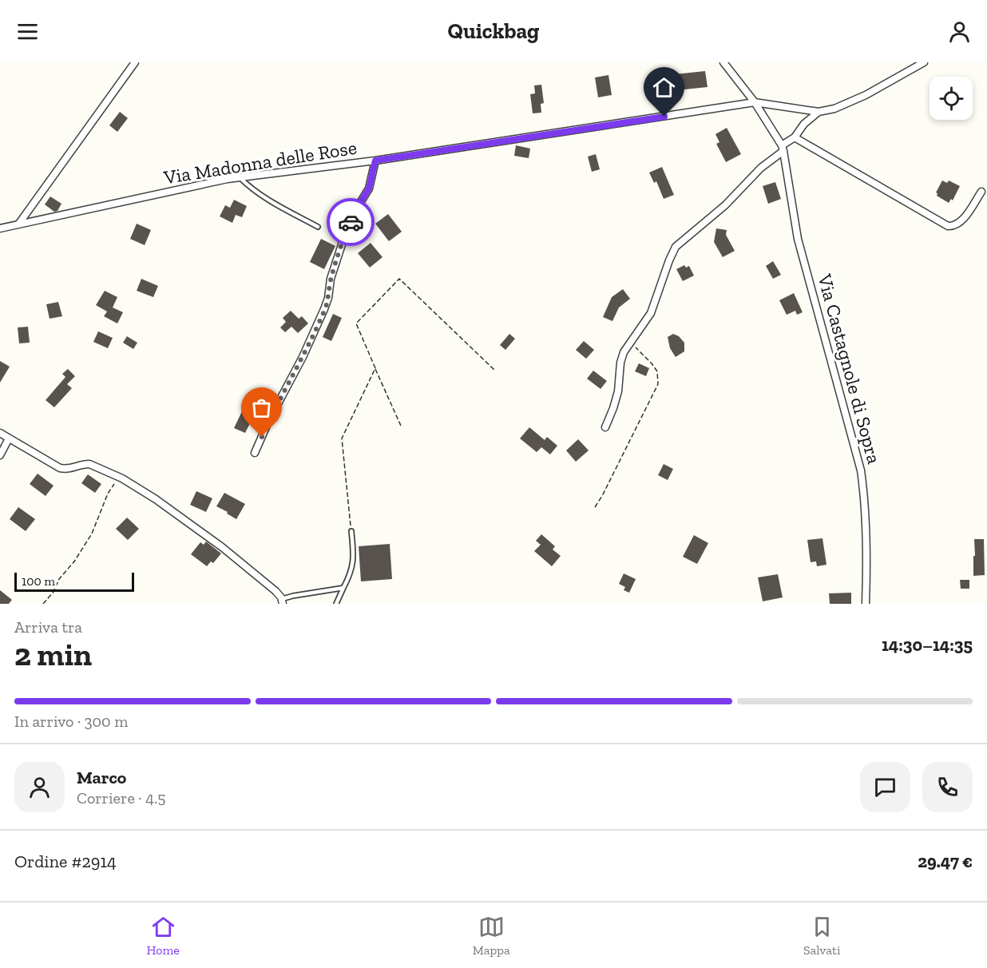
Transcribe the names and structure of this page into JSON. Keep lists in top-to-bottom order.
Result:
{
  "streets": {
    "street": ["Via Madonna delle Rose", "Via Castagnole di Sopra"]
  },
  "scale_bar": "100 m",
  "page": {
    "header": "Quickbag",
    "scale": "100 m",
    "heading": ["2 min", "Arriva tra", "14:30–14:35"],
    "panel": [
      "Marco",
      "Corriere · 4.5",
      "Ordine #2914",
      "29.47 €"
    ],
    "bar": "In arrivo · 300 m",
    "tabs": ["Home", "Mappa", "Salvati"]
  }
}
